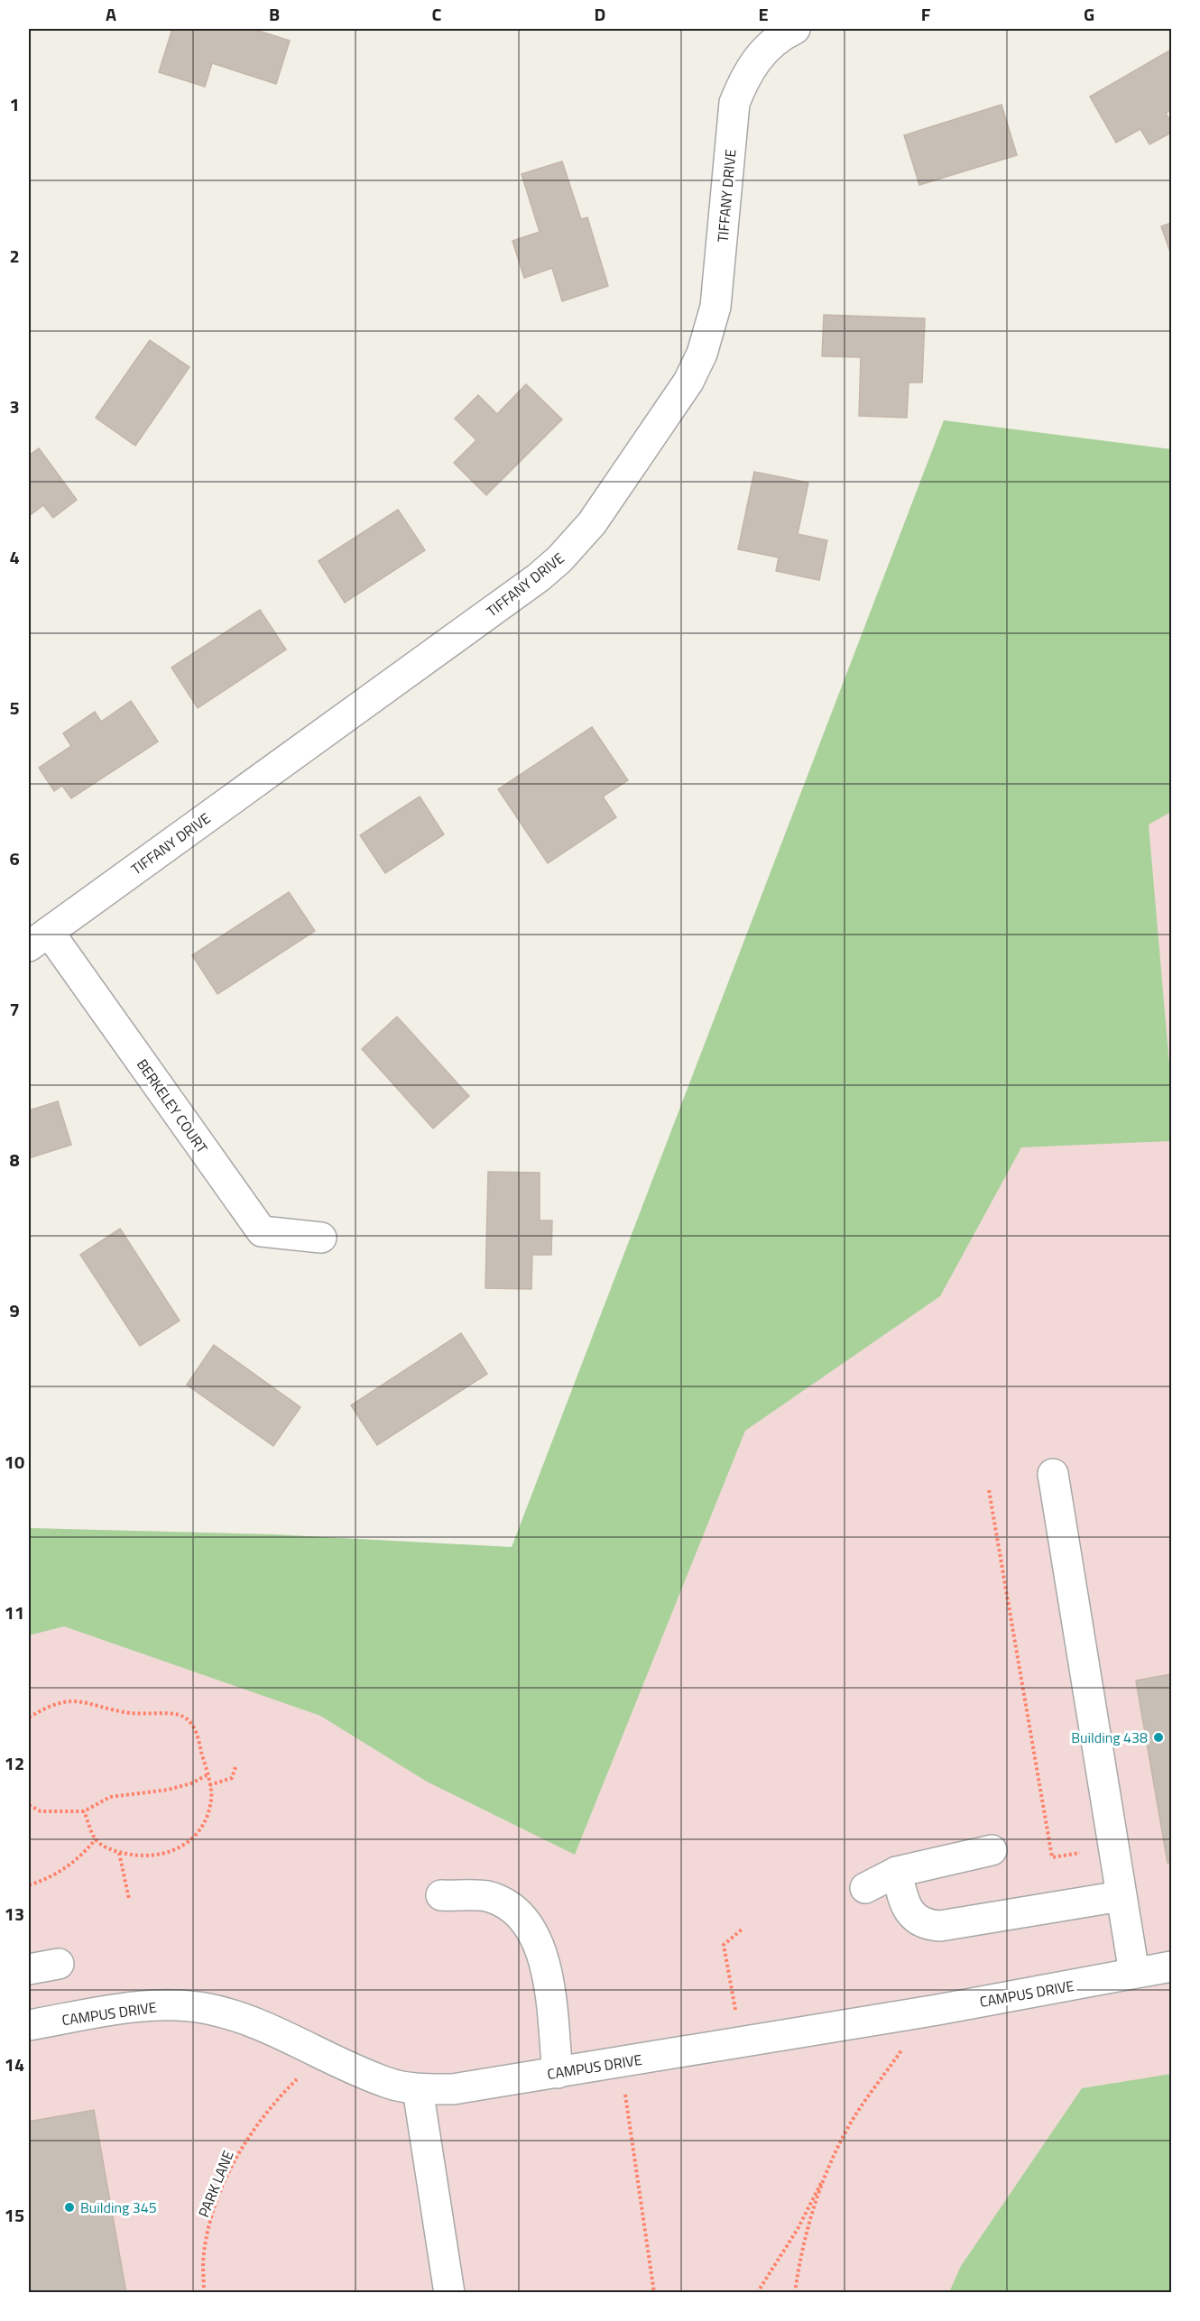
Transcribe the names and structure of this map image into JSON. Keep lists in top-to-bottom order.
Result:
{
  "streets": {
    "street": ["TIFFANY DRIVE", "BERKELEY COURT", "CAMPUS DRIVE"],
    "path": ["PARK LANE"]
  },
  "crossings": [
    ["TIFFANY DRIVE", "BERKELEY COURT"]
  ],
  "places": ["Building 438", "Building 345"],
  "grid": {
    "columns": [
      "A",
      "B",
      "C",
      "D",
      "E",
      "F",
      "G"
    ],
    "rows": [
      "1",
      "2",
      "3",
      "4",
      "5",
      "6",
      "7",
      "8",
      "9",
      "10",
      "11",
      "12",
      "13",
      "14",
      "15"
    ]
  }
}
